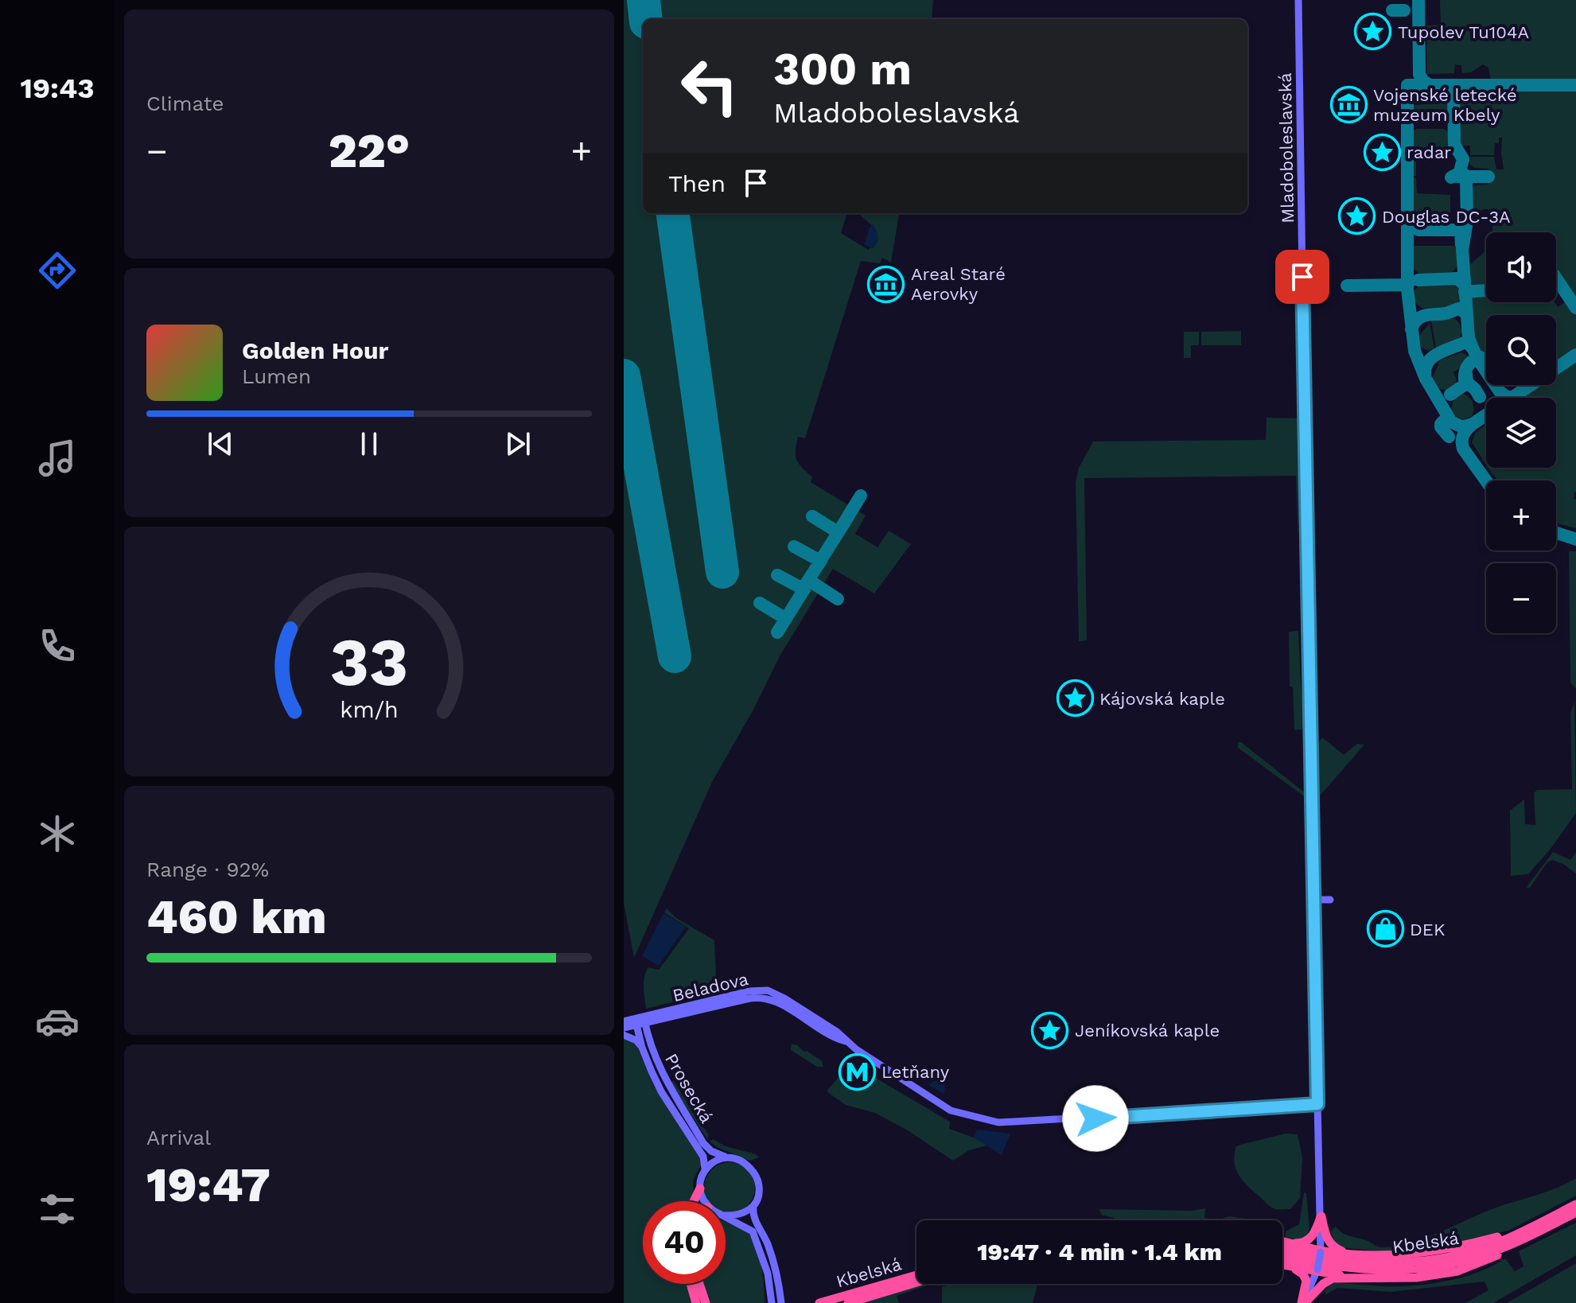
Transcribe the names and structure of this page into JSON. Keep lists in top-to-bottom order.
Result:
{
  "streets": {
    "highway": ["Kbelská"],
    "main road": ["Mladoboleslavská", "Beladova", "Prosecká"]
  },
  "crossings": [
    ["Mladoboleslavská", "Beladova"],
    ["Beladova", "Prosecká"]
  ],
  "places": {
    "place": [
      "Tupolev Tu104A",
      "radar",
      "Douglas DC-3A",
      "Kájovská kaple",
      "Jeníkovská kaple"
    ],
    "museum": ["Vojenské letecké muzeum Kbely", "Areal Staré Aerovky"],
    "shop": ["DEK"],
    "metro station": ["Letňany"]
  },
  "page": {
    "tabs": "19:43",
    "tile": [
      "Climate",
      ["Range · 92%", "460 km"],
      ["Arrival", "19:47"]
    ],
    "turn": ["300 m", "Mladoboleslavská"],
    "heat": ["−", "22°", "+"],
    "then": "Then",
    "map_buttons": ["+", "−"],
    "song": ["Golden Hour", "Lumen"],
    "limit": "40",
    "trip": "19:47 · 4 min · 1.4 km",
    "gauge": ["33", "km/h"]
  }
}
